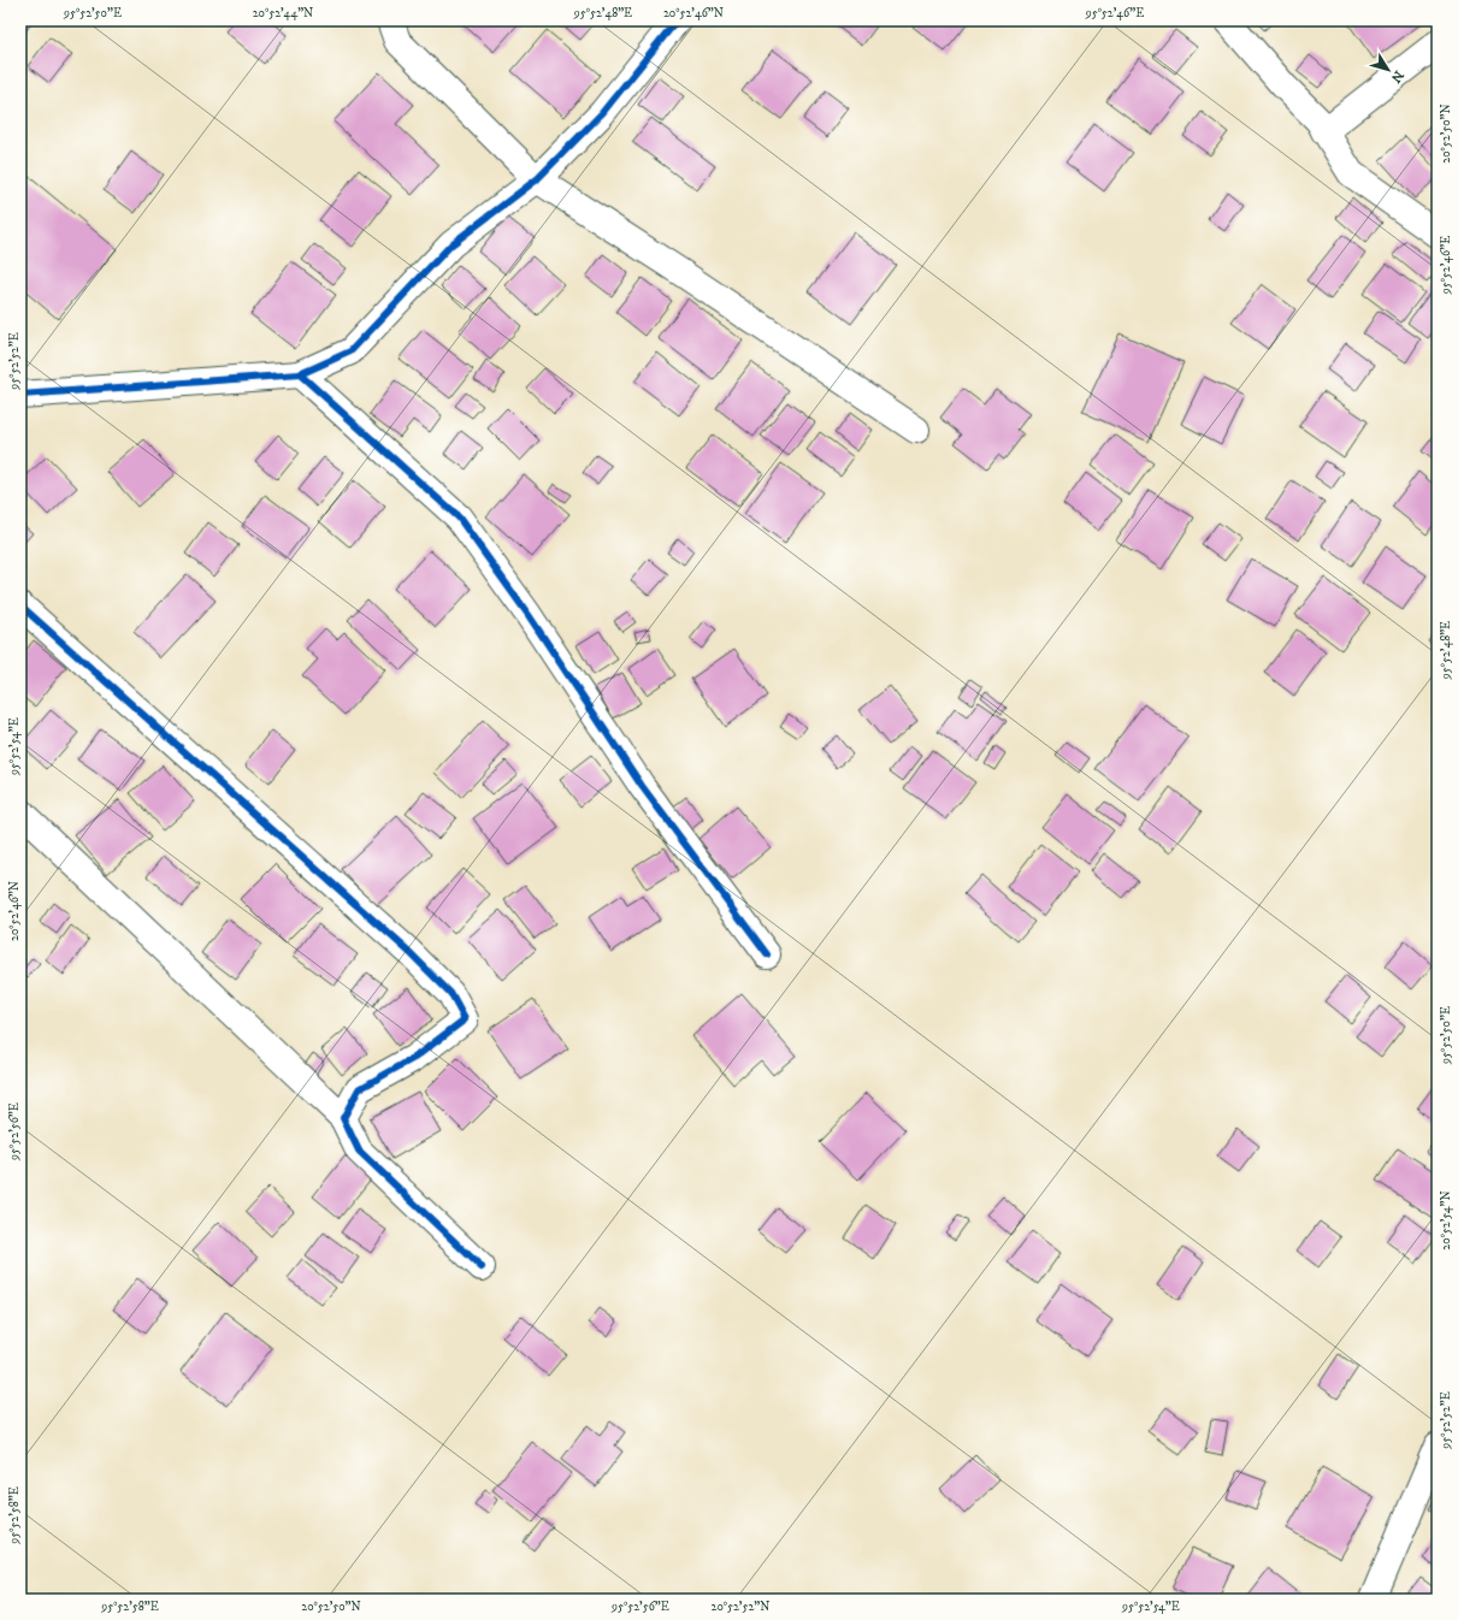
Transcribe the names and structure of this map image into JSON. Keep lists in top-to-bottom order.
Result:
{
  "north": "bottom right",
  "coordinates": [
    "95°52'50\"E",
    "20°52'44\"N",
    "95°52'48\"E",
    "20°52'46\"N",
    "95°52'46\"E",
    "20°52'50\"N",
    "95°52'52\"E",
    "95°52'54\"E",
    "95°52'56\"E",
    "20°52'54\"N",
    "95°52'58\"E",
    "20°52'52\"N"
  ]
}
